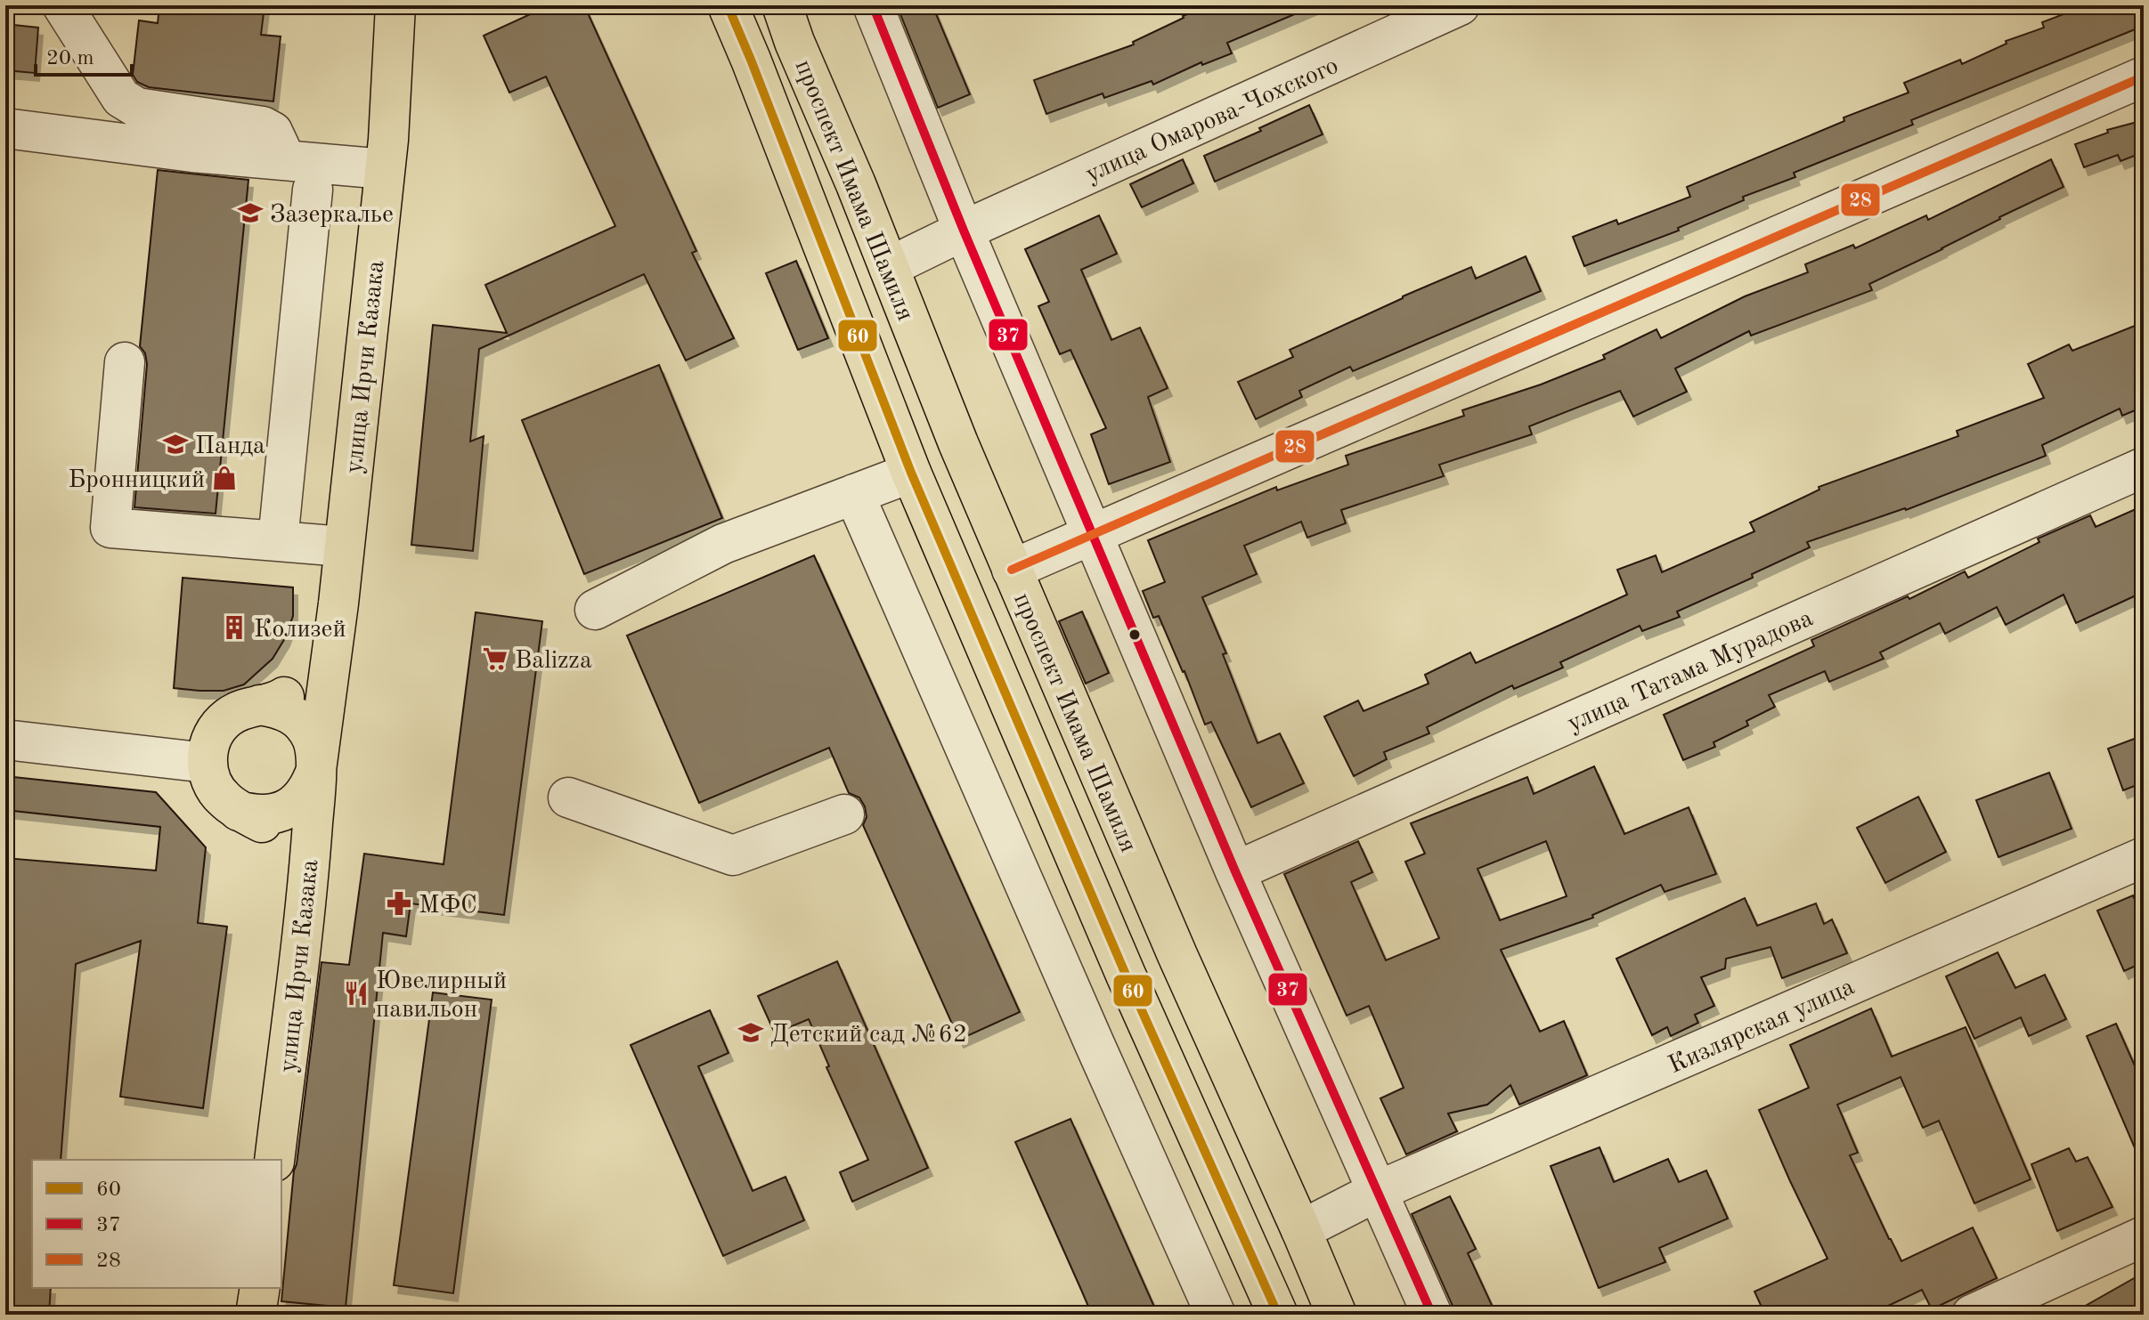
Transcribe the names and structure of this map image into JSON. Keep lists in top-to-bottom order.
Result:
{
  "streets": {
    "main road": ["проспект Имама Шамиля", "улица Ирчи Казака"],
    "street": ["улица Омарова-Чохского", "улица Татама Мурадова", "Кизлярская улица"]
  },
  "crossings": [
    ["улица Омарова-Чохского", "проспект Имама Шамиля"],
    ["проспект Имама Шамиля", "Кизлярская улица"]
  ],
  "places": {
    "school or university": ["Зазеркалье", "Панда", "Детский сад №62"],
    "shop": ["Бронницкий"],
    "building": ["Колизей"],
    "supermarket": ["Balizza"],
    "pharmacy": ["МФС"],
    "restaurant": ["Ювелирный павильон"]
  },
  "lines": ["transit line 60", "transit line 37", "transit line 28"],
  "legend": ["60", "37", "28"],
  "scale_bar": "20 m"
}
